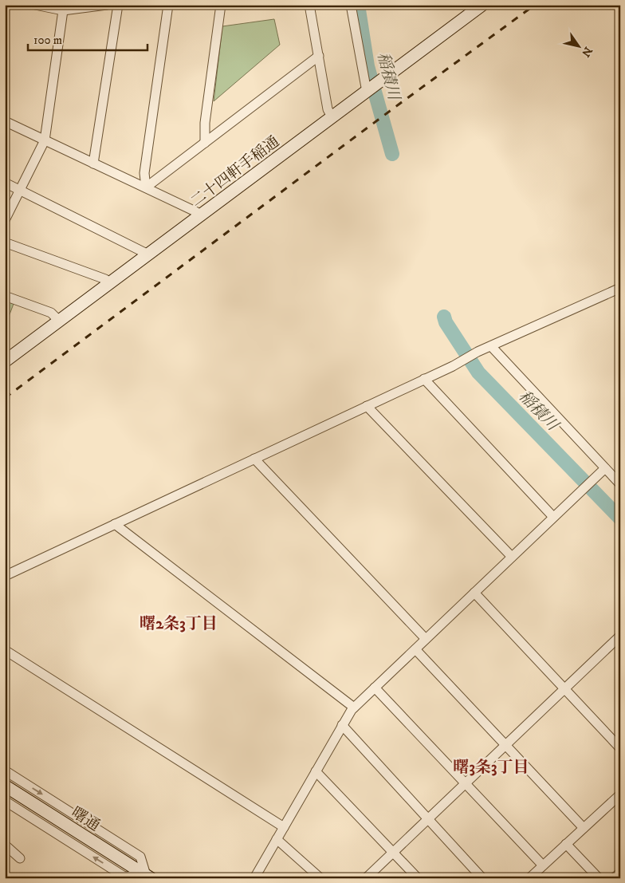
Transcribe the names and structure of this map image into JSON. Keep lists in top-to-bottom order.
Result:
{
  "streets": {
    "street": ["二十四軒手稲通", "曙通"]
  },
  "districts": ["曙2条3丁目", "曙3条3丁目"],
  "water": ["稲積川"],
  "scale_bar": "100 m",
  "north": "bottom right"
}
